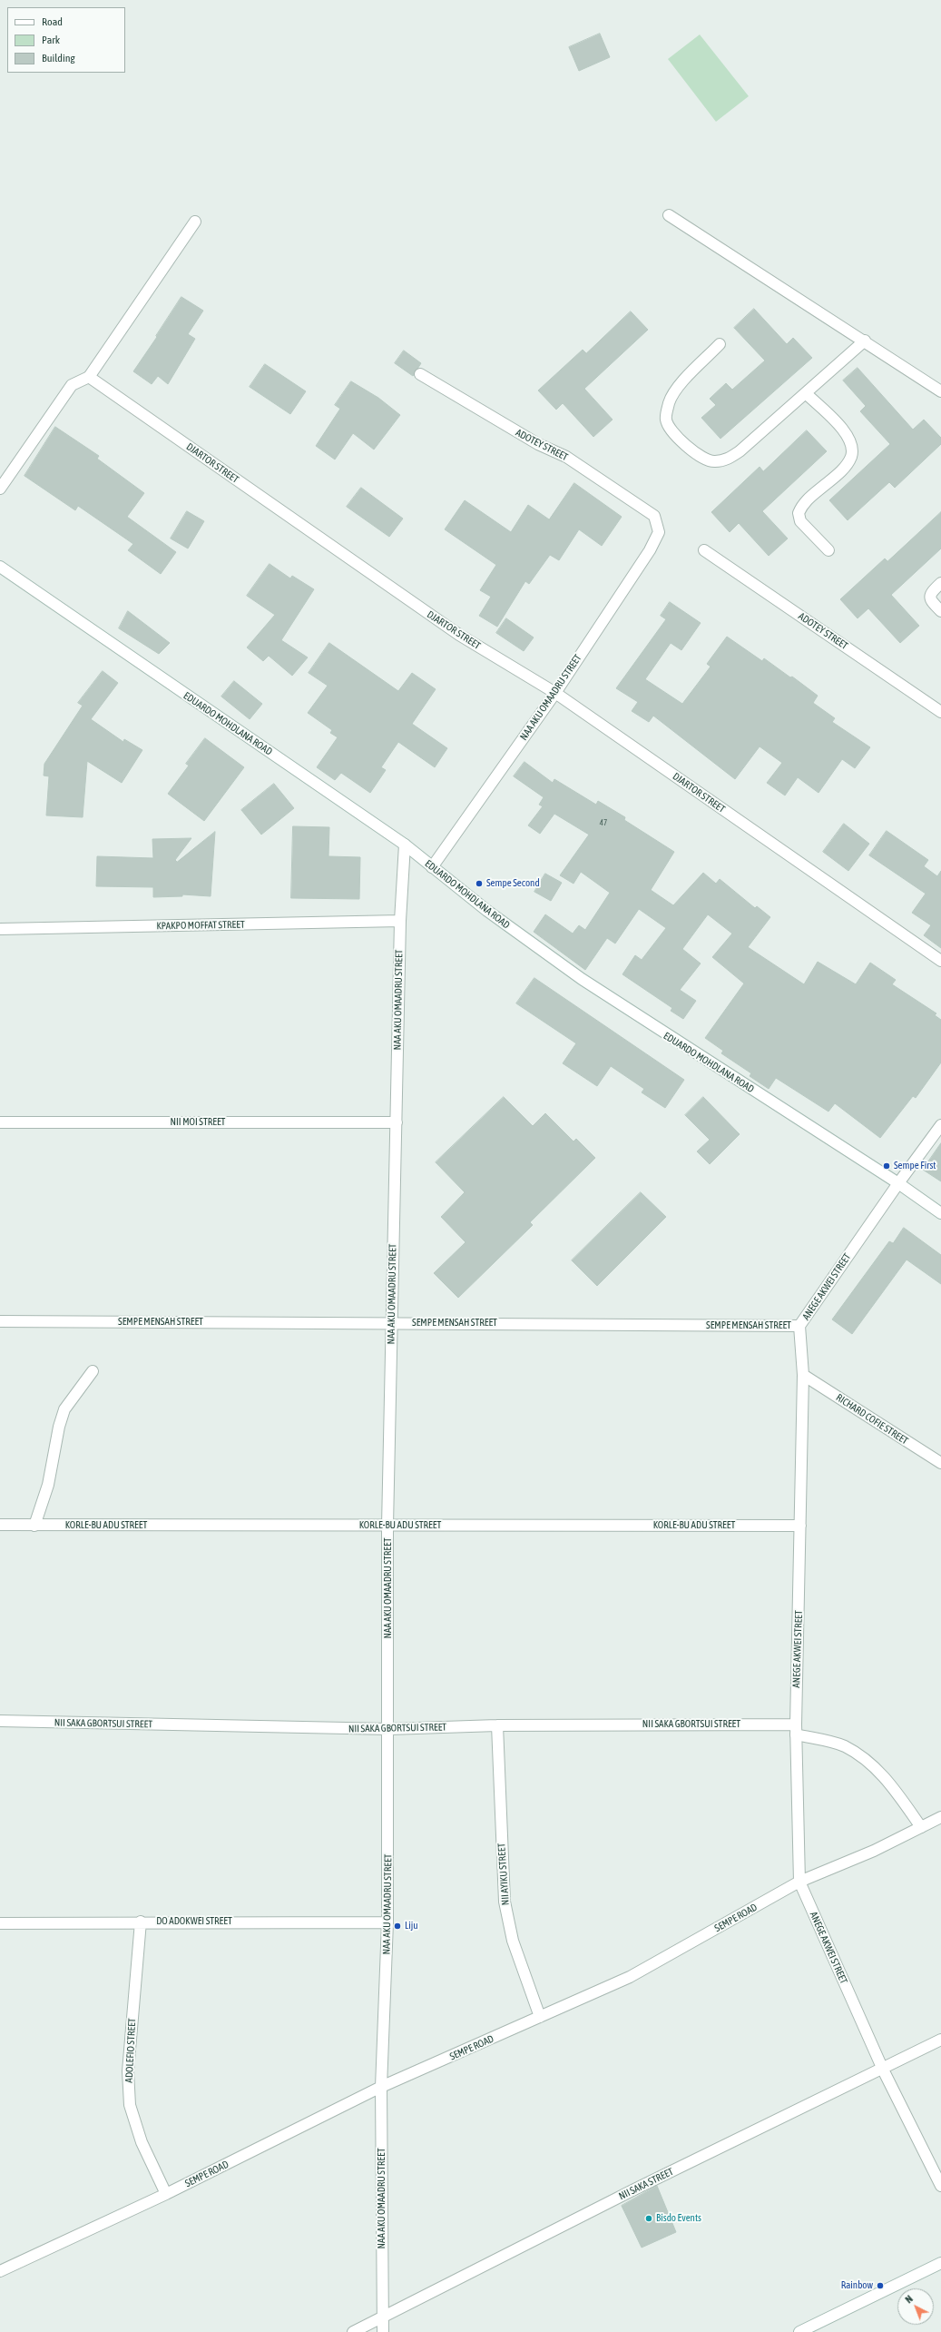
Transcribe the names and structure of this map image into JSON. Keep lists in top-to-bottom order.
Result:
{
  "streets": {
    "street": [
      "ADOTEY STREET",
      "DJARTOR STREET",
      "NAA AKU OMAADRU STREET",
      "EDUARDO MOHDLANA ROAD",
      "KPAKPO MOFFAT STREET",
      "NII MOI STREET",
      "ANEGE AKWEI STREET",
      "SEMPE MENSAH STREET",
      "RICHARD COFIE STREET",
      "KORLE-BU ADU STREET",
      "NII SAKA GBORTSUI STREET",
      "NII AYIKU STREET",
      "SEMPE ROAD",
      "DO ADOKWEI STREET",
      "ADOLEFIO STREET",
      "NII SAKA STREET"
    ]
  },
  "crossings": [
    ["ADOTEY STREET", "NAA AKU OMAADRU STREET"],
    ["DJARTOR STREET", "NAA AKU OMAADRU STREET"],
    ["NAA AKU OMAADRU STREET", "EDUARDO MOHDLANA ROAD"],
    ["NAA AKU OMAADRU STREET", "KPAKPO MOFFAT STREET"],
    ["NAA AKU OMAADRU STREET", "NII MOI STREET"],
    ["NAA AKU OMAADRU STREET", "SEMPE MENSAH STREET"],
    ["NAA AKU OMAADRU STREET", "KORLE-BU ADU STREET"],
    ["NAA AKU OMAADRU STREET", "NII SAKA GBORTSUI STREET"],
    ["NAA AKU OMAADRU STREET", "SEMPE ROAD"],
    ["NAA AKU OMAADRU STREET", "DO ADOKWEI STREET"],
    ["NAA AKU OMAADRU STREET", "NII SAKA STREET"],
    ["EDUARDO MOHDLANA ROAD", "ANEGE AKWEI STREET"],
    ["ANEGE AKWEI STREET", "SEMPE MENSAH STREET"],
    ["ANEGE AKWEI STREET", "RICHARD COFIE STREET"],
    ["ANEGE AKWEI STREET", "KORLE-BU ADU STREET"],
    ["ANEGE AKWEI STREET", "NII SAKA GBORTSUI STREET"],
    ["ANEGE AKWEI STREET", "SEMPE ROAD"],
    ["ANEGE AKWEI STREET", "NII SAKA STREET"],
    ["NII SAKA GBORTSUI STREET", "NII AYIKU STREET"],
    ["NII SAKA GBORTSUI STREET", "SEMPE ROAD"],
    ["NII AYIKU STREET", "SEMPE ROAD"],
    ["SEMPE ROAD", "ADOLEFIO STREET"],
    ["DO ADOKWEI STREET", "ADOLEFIO STREET"]
  ],
  "places": [
    "Sempe Second",
    "Sempe First",
    "Liju",
    "Bisdo Events",
    "Rainbow"
  ],
  "house_numbers": ["47"],
  "legend": ["Road", "Park", "Building"],
  "north": "top left"
}
